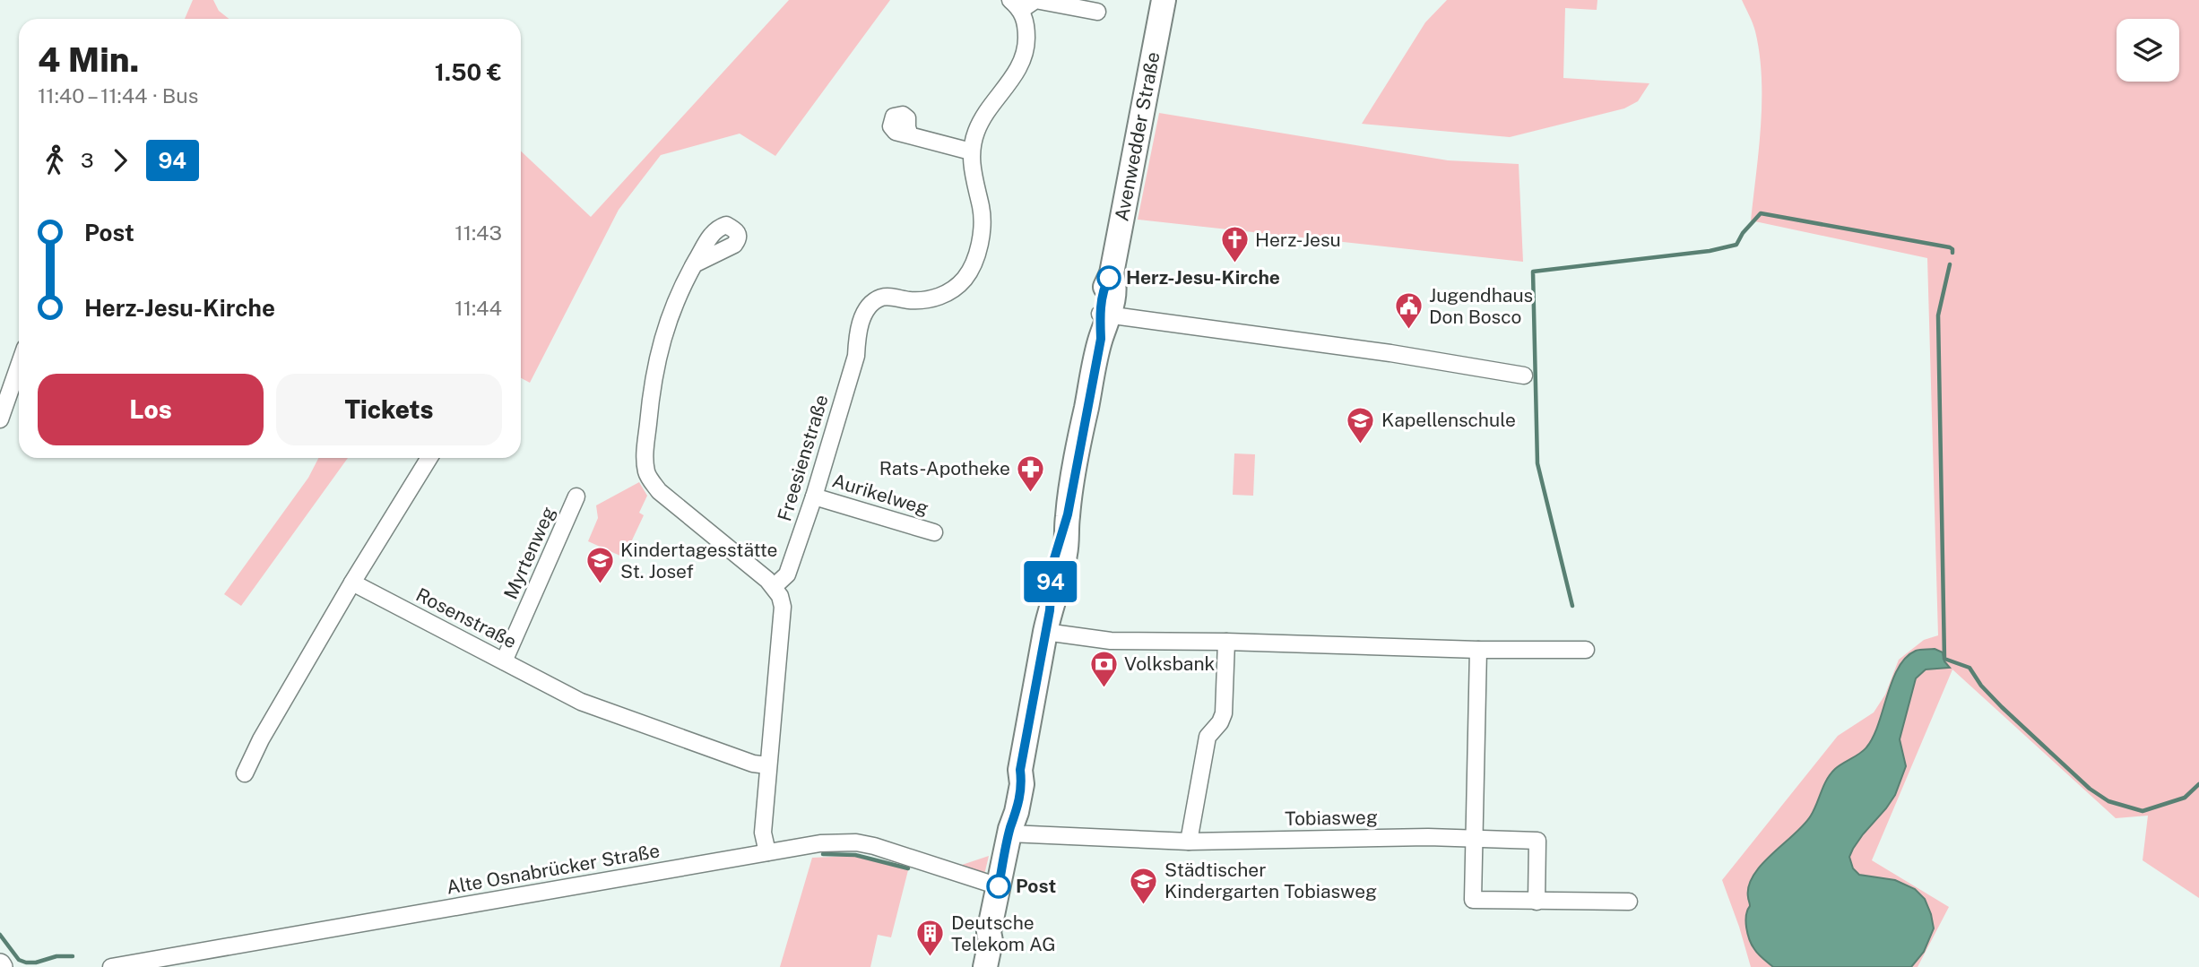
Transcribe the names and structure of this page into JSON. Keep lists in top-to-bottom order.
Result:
{
  "streets": {
    "main road": ["Avenwedder Straße"],
    "street": [
      "Freesienstraße",
      "Aurikelweg",
      "Myrtenweg",
      "Rosenstraße",
      "Tobiasweg",
      "Alte Osnabrücker Straße"
    ]
  },
  "crossings": [
    ["Avenwedder Straße", "Tobiasweg"],
    ["Avenwedder Straße", "Alte Osnabrücker Straße"],
    ["Freesienstraße", "Aurikelweg"],
    ["Myrtenweg", "Rosenstraße"]
  ],
  "places": {
    "church": ["Herz-Jesu"],
    "other": ["Herz-Jesu-Kirche", "Post"],
    "public building": ["Jugendhaus Don Bosco"],
    "school or university": ["Kapellenschule", "Kindertagesstätte St. Josef", "Städtischer Kindergarten Tobiasweg"],
    "pharmacy": ["Rats-Apotheke"],
    "bank": ["Volksbank"],
    "building": ["Deutsche Telekom AG"]
  },
  "lines": ["bus line 94"],
  "page": {
    "on_map": "94",
    "heading": ["4 Min.", "11:40 – 11:44 · Bus", "1.50 €"],
    "legs": ["3", "94"],
    "list": [
      {
        "name": "Post",
        "value": "11:43"
      },
      {
        "name": "Herz-Jesu-Kirche",
        "value": "11:44"
      }
    ],
    "buttons": ["Los", "Tickets"]
  }
}
